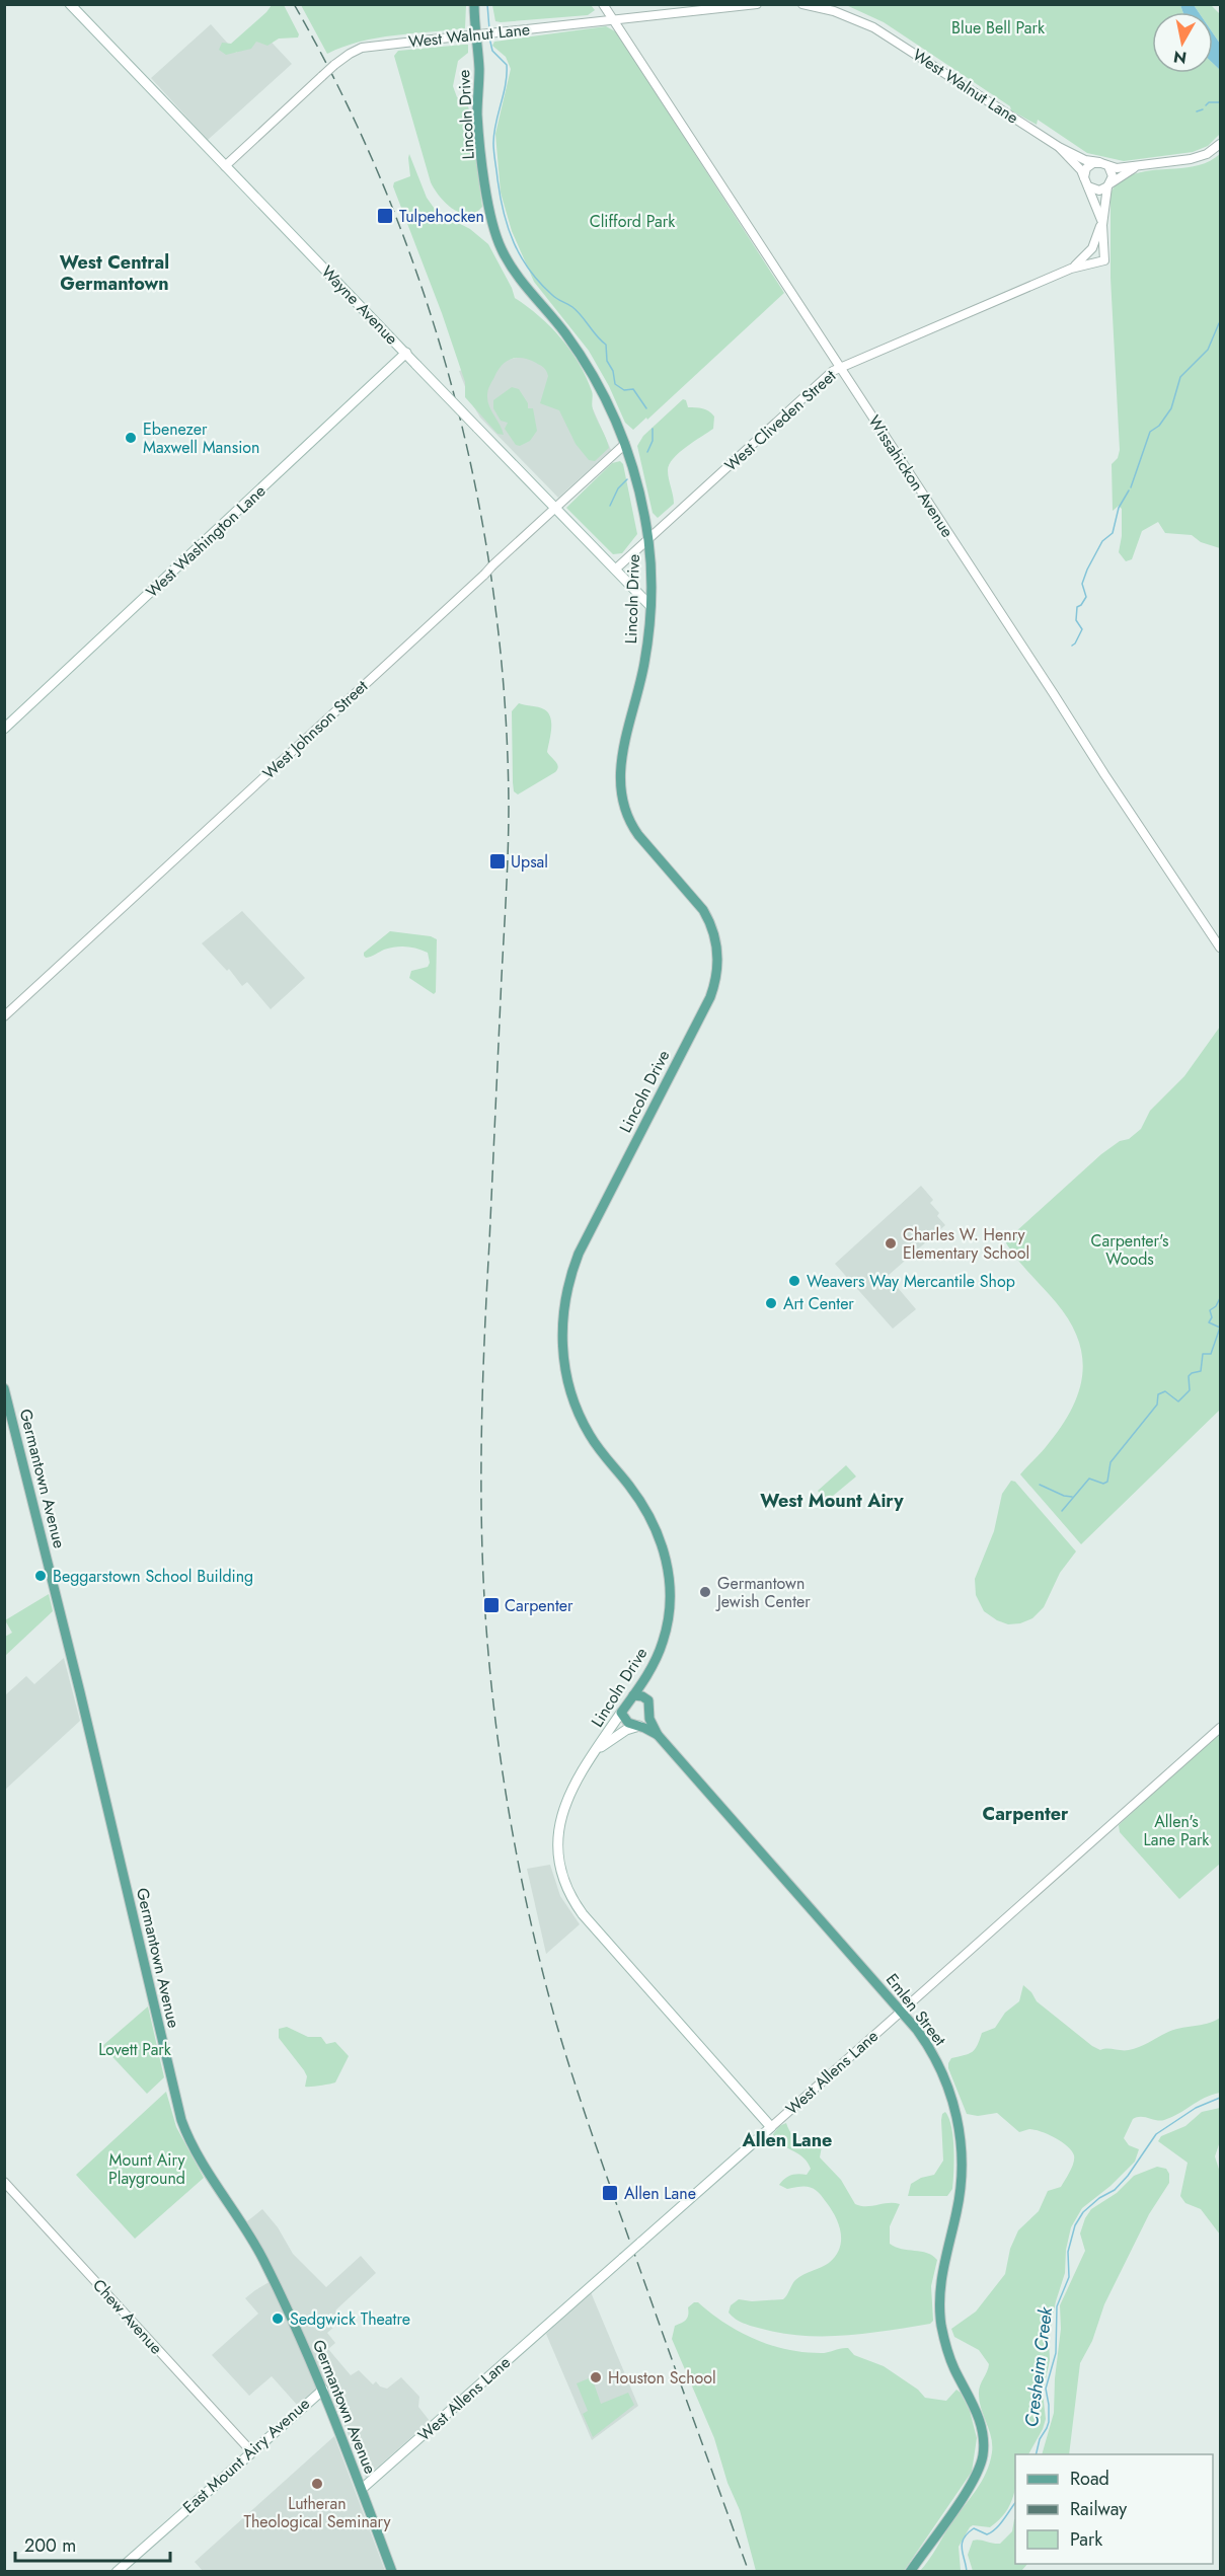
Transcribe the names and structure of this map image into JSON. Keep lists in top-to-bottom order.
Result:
{
  "streets": {
    "main road": [
      "Lincoln Drive",
      "Wayne Avenue",
      "West Washington Lane",
      "Germantown Avenue",
      "Emlen Street",
      "West Allens Lane",
      "East Mount Airy Avenue"
    ],
    "street": [
      "West Walnut Lane",
      "West Cliveden Street",
      "Wissahickon Avenue",
      "West Johnson Street",
      "Chew Avenue"
    ]
  },
  "crossings": [
    ["West Walnut Lane", "Wayne Avenue"],
    ["West Walnut Lane", "West Cliveden Street"],
    ["West Walnut Lane", "Wissahickon Avenue"],
    ["Lincoln Drive", "Wayne Avenue"],
    ["Lincoln Drive", "West Cliveden Street"],
    ["Lincoln Drive", "West Johnson Street"],
    ["Lincoln Drive", "Emlen Street"],
    ["Lincoln Drive", "West Allens Lane"],
    ["Wayne Avenue", "West Cliveden Street"],
    ["Wayne Avenue", "West Washington Lane"],
    ["Wayne Avenue", "West Johnson Street"],
    ["West Cliveden Street", "Wissahickon Avenue"],
    ["Germantown Avenue", "West Allens Lane"],
    ["Germantown Avenue", "East Mount Airy Avenue"],
    ["Emlen Street", "West Allens Lane"],
    ["Chew Avenue", "East Mount Airy Avenue"]
  ],
  "districts": [
    "West Central Germantown",
    "West Mount Airy",
    "Carpenter",
    "Allen Lane"
  ],
  "water": ["Cresheim Creek"],
  "parks": [
    "Blue Bell Park",
    "Clifford Park",
    "Carpenter's Woods",
    "Allen's Lane Park",
    "Lovett Park",
    "Mount Airy Playground"
  ],
  "places": {
    "transit": [
      "Tulpehocken",
      "Upsal",
      "Carpenter",
      "Allen Lane"
    ],
    "other": [
      "Ebenezer Maxwell Mansion",
      "Charles W. Henry Elementary School",
      "Weavers Way Mercantile Shop",
      "Art Center",
      "Beggarstown School Building",
      "Germantown Jewish Center",
      "Sedgwick Theatre",
      "Houston School",
      "Lutheran Theological Seminary"
    ]
  },
  "legend": ["Road", "Railway", "Park"],
  "scale_bar": "200 m",
  "north": "bottom"
}
